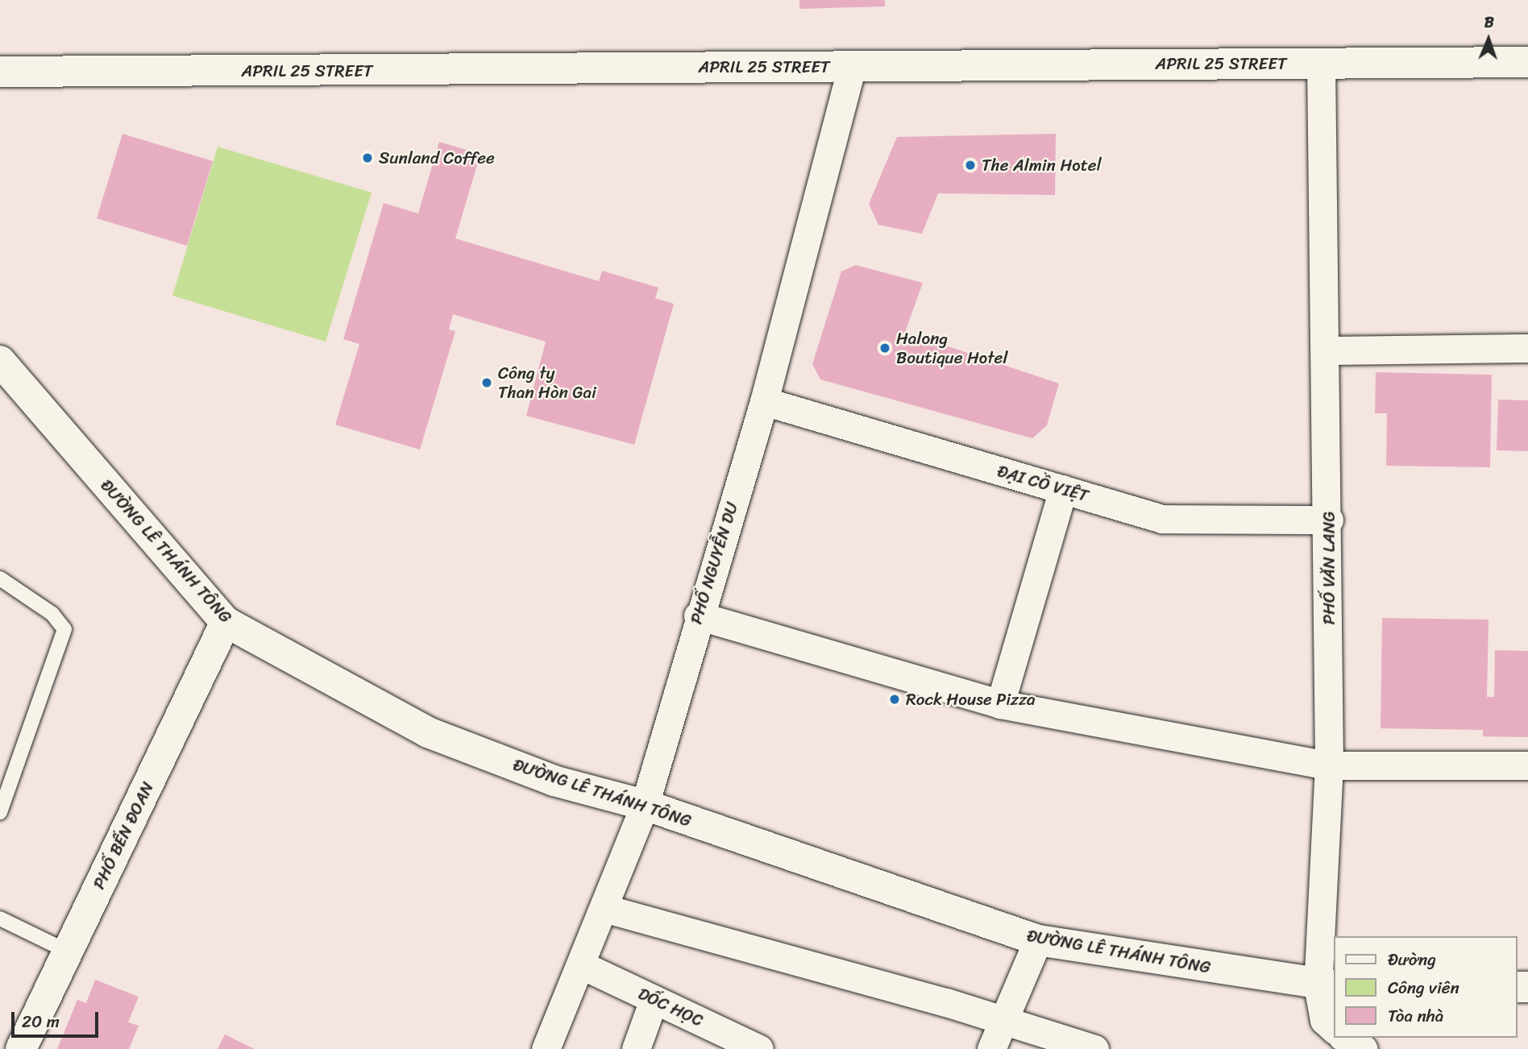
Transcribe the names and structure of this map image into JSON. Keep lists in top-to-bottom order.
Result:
{
  "streets": {
    "street": [
      "APRIL 25 STREET",
      "ĐẠI CỒ VIỆT",
      "ĐƯỜNG LÊ THÁNH TÔNG",
      "PHỐ NGUYỄN DU",
      "PHỐ VĂN LANG",
      "PHỐ BẾN ĐOAN",
      "DỐC HỌC"
    ]
  },
  "crossings": [
    ["APRIL 25 STREET", "PHỐ NGUYỄN DU"],
    ["APRIL 25 STREET", "PHỐ VĂN LANG"],
    ["ĐẠI CỒ VIỆT", "PHỐ NGUYỄN DU"],
    ["ĐẠI CỒ VIỆT", "PHỐ VĂN LANG"],
    ["ĐƯỜNG LÊ THÁNH TÔNG", "PHỐ NGUYỄN DU"],
    ["ĐƯỜNG LÊ THÁNH TÔNG", "PHỐ VĂN LANG"],
    ["ĐƯỜNG LÊ THÁNH TÔNG", "PHỐ BẾN ĐOAN"],
    ["PHỐ NGUYỄN DU", "DỐC HỌC"]
  ],
  "places": [
    "Sunland Coffee",
    "The Almin Hotel",
    "Halong Boutique Hotel",
    "Công ty Than Hòn Gai",
    "Rock House Pizza"
  ],
  "legend": ["Đường", "Công viên", "Tòa nhà"],
  "scale_bar": "20 m",
  "north": "top"
}
